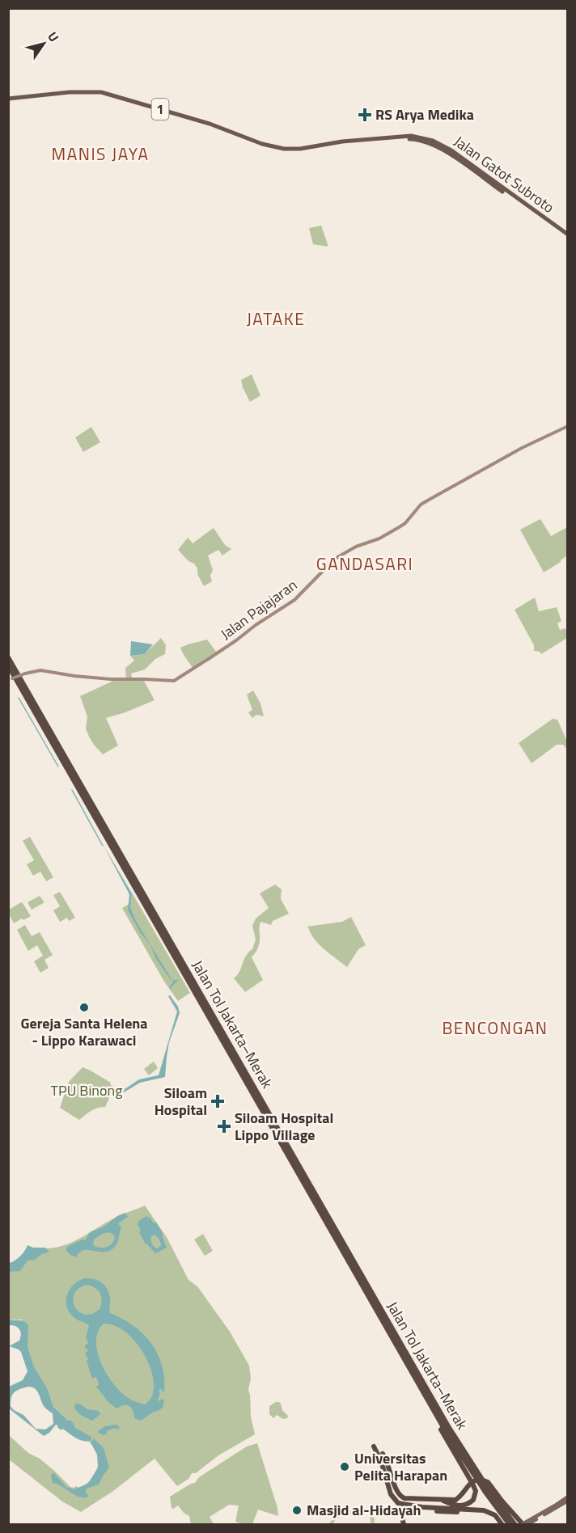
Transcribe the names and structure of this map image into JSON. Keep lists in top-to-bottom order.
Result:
{
  "streets": {
    "highway": ["1", "Jalan Gatot Subroto", "Jalan Tol Jakarta–Merak"],
    "main road": ["Jalan Pajajaran"]
  },
  "districts": [
    "MANIS JAYA",
    "JATAKE",
    "GANDASARI",
    "BENCONGAN"
  ],
  "parks": ["TPU Binong"],
  "places": {
    "health": ["RS Arya Medika", "Siloam Hospital", "Siloam Hospital Lippo Village"],
    "other": ["Gereja Santa Helena - Lippo Karawaci", "Universitas Pelita Harapan", "Masjid al-Hidayah"]
  },
  "north": "top right"
}
